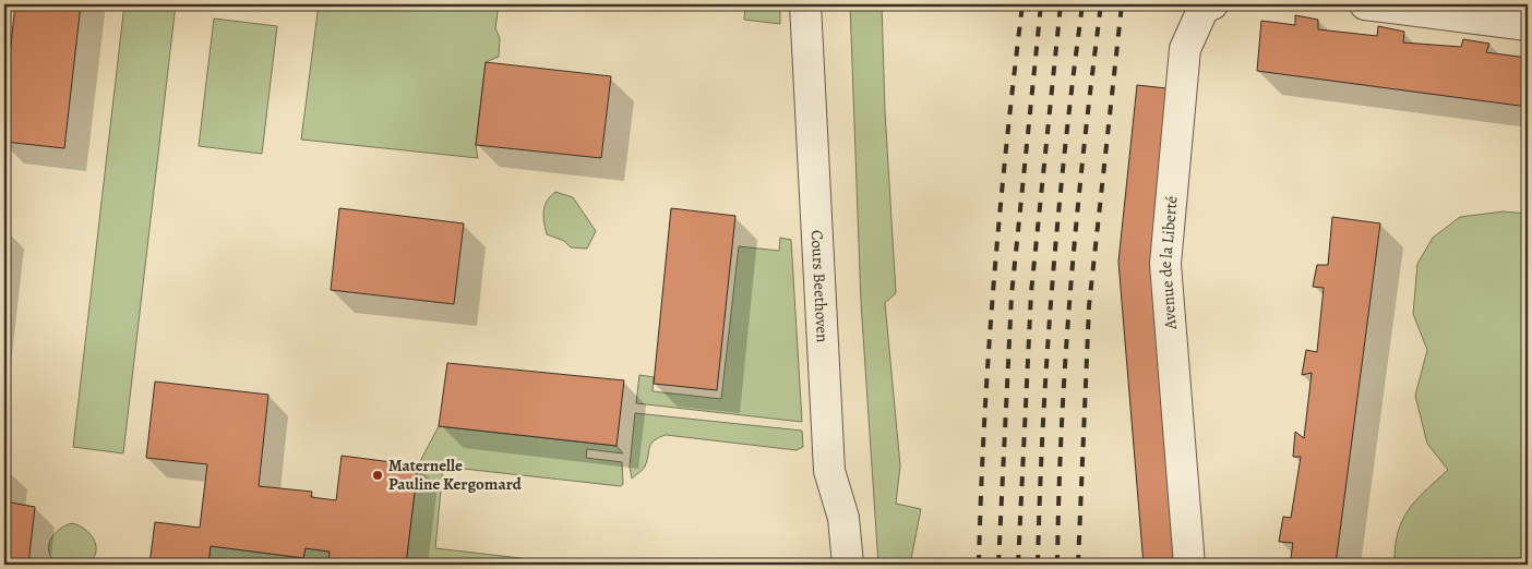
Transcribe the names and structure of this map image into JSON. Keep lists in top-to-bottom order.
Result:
{
  "streets": {
    "street": ["Avenue de la Liberté", "Cours Beethoven"]
  },
  "places": ["Maternelle Pauline Kergomard"]
}
